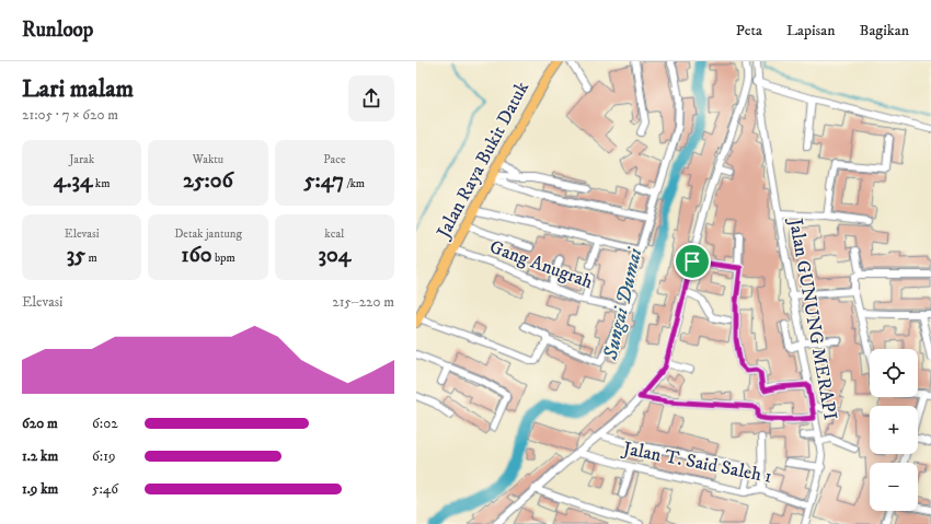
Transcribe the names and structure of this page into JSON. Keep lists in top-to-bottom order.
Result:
{
  "streets": {
    "main road": ["Jalan Raya Bukit Datuk"],
    "street": ["Gang Anugrah", "Jalan GUNUNG MERAPI", "Jalan T. Said Saleh 1"]
  },
  "crossings": [
    ["Jalan Raya Bukit Datuk", "Gang Anugrah"],
    ["Jalan GUNUNG MERAPI", "Jalan T. Said Saleh 1"]
  ],
  "water": ["Sungai Dumai"],
  "page": {
    "header": "Runloop",
    "nav": ["Peta", "Lapisan", "Bagikan"],
    "heading": ["Lari malam", "21:05 · 7 × 620 m"],
    "stats": [
      ["Jarak", "4.34 km"],
      ["Waktu", "25:06"],
      ["Pace", "5:47 /km"],
      ["Elevasi", "35 m"],
      ["Detak jantung", "160 bpm"],
      ["kcal", "304"]
    ],
    "chart": ["Elevasi", "215–220 m"],
    "map_buttons": ["+", "−"],
    "list": [
      {
        "name": "620 m",
        "note": "6:02"
      },
      {
        "name": "1.2 km",
        "note": "6:19"
      },
      {
        "name": "1.9 km",
        "note": "5:46"
      }
    ]
  }
}
